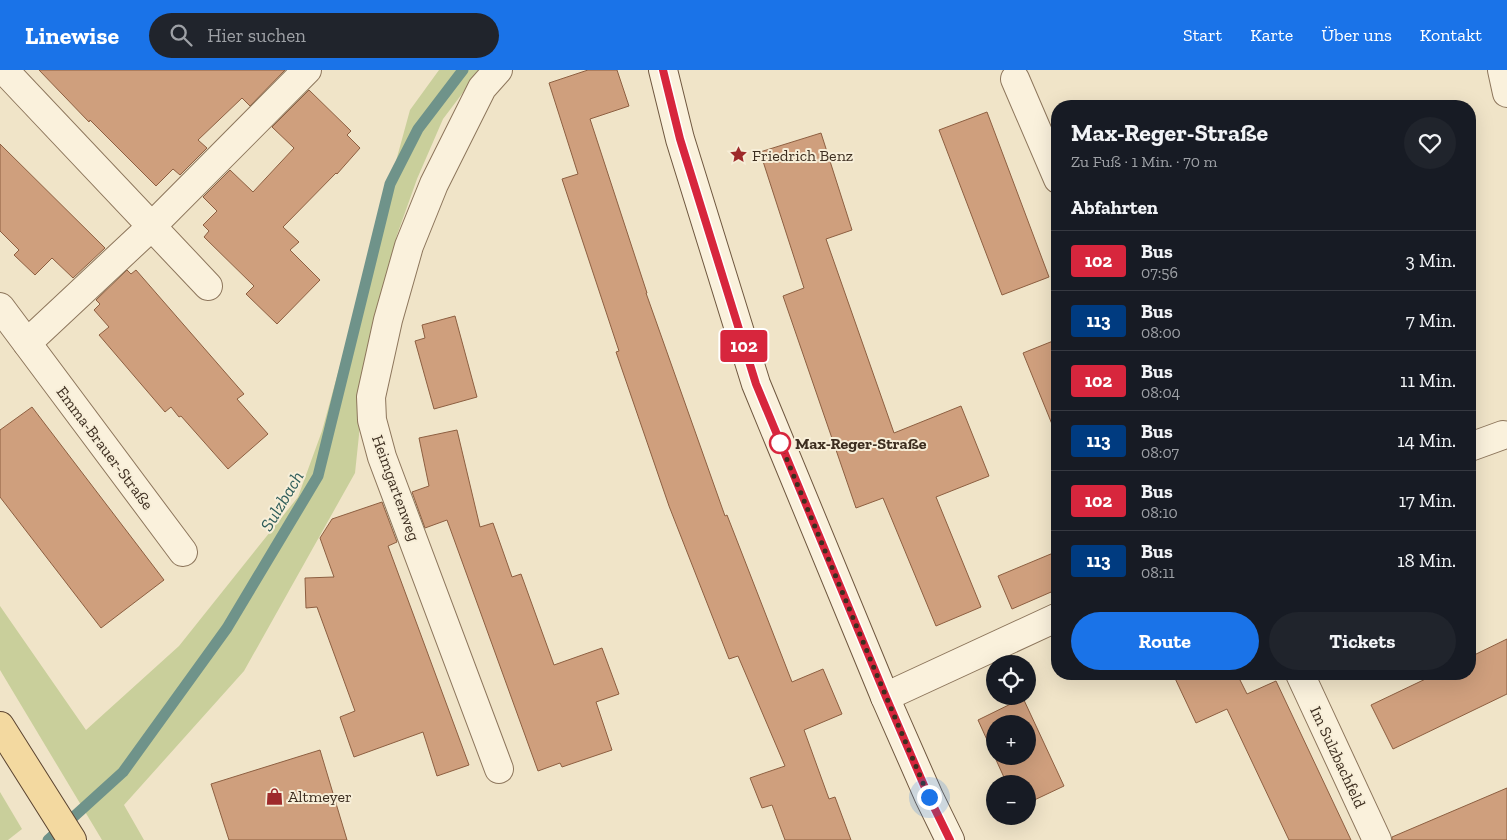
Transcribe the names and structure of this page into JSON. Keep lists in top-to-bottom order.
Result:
{
  "streets": {
    "street": ["Emma-Brauer-Straße", "Heimgartenweg", "Im Sulzbachfeld"]
  },
  "water": ["Sulzbach"],
  "places": {
    "place": ["Friedrich Benz"],
    "other": ["Max-Reger-Straße"],
    "shop": ["Altmeyer"]
  },
  "lines": ["bus line 102"],
  "page": {
    "header": "Linewise",
    "search": "Hier suchen",
    "nav": [
      "Start",
      "Karte",
      "Über uns",
      "Kontakt"
    ],
    "on_map": "102",
    "heading": [
      ["Max-Reger-Straße", "Zu Fuß · 1 Min. · 70 m"],
      "Abfahrten"
    ],
    "list": [
      {
        "mark": "102",
        "name": "Bus",
        "note": "07:56",
        "value": "3 Min."
      },
      {
        "mark": "113",
        "name": "Bus",
        "note": "08:00",
        "value": "7 Min."
      },
      {
        "mark": "102",
        "name": "Bus",
        "note": "08:04",
        "value": "11 Min."
      },
      {
        "mark": "113",
        "name": "Bus",
        "note": "08:07",
        "value": "14 Min."
      },
      {
        "mark": "102",
        "name": "Bus",
        "note": "08:10",
        "value": "17 Min."
      },
      {
        "mark": "113",
        "name": "Bus",
        "note": "08:11",
        "value": "18 Min."
      }
    ],
    "buttons": ["Route", "Tickets"],
    "map_buttons": ["+", "−"]
  }
}
